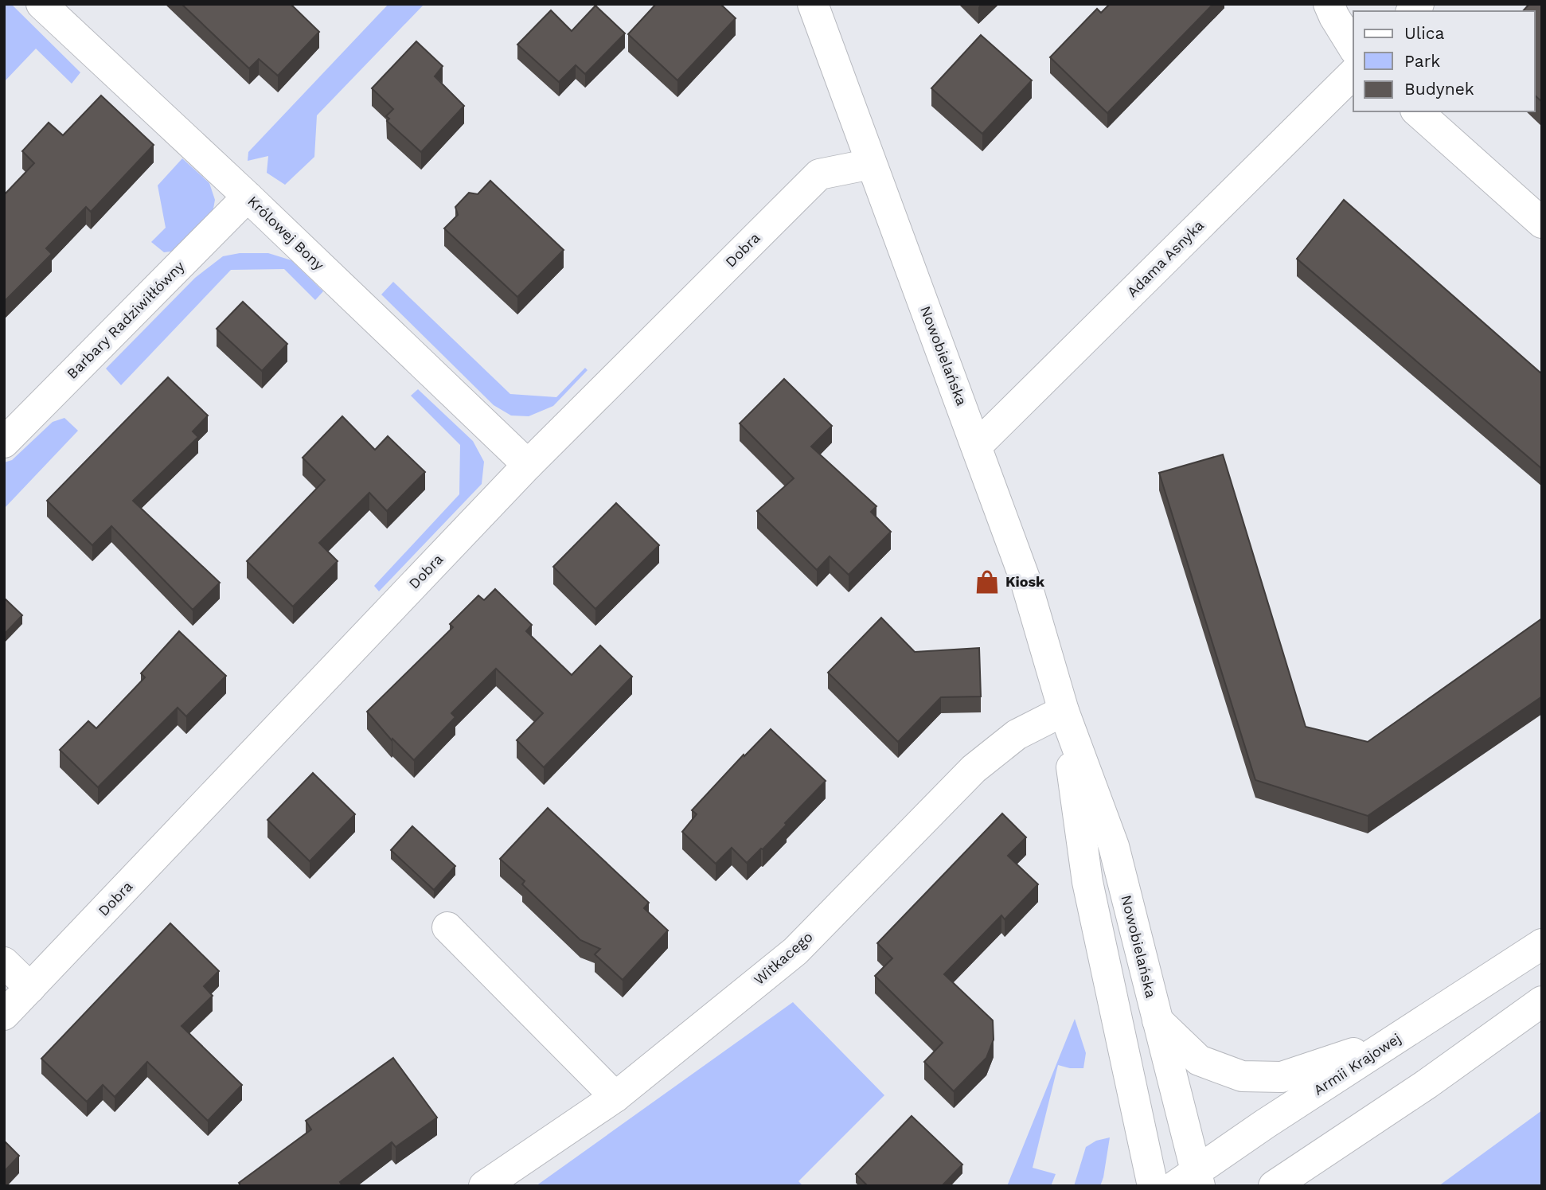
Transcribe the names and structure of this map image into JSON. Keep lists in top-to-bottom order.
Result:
{
  "streets": {
    "street": [
      "Królowej Bony",
      "Dobra",
      "Adama Asnyka",
      "Barbary Radziwiłłówny",
      "Nowobielańska",
      "Witkacego",
      "Armii Krajowej"
    ]
  },
  "crossings": [
    ["Królowej Bony", "Dobra"],
    ["Królowej Bony", "Barbary Radziwiłłówny"],
    ["Dobra", "Nowobielańska"],
    ["Adama Asnyka", "Nowobielańska"],
    ["Nowobielańska", "Witkacego"],
    ["Nowobielańska", "Armii Krajowej"]
  ],
  "places": {
    "shop": ["Kiosk"]
  },
  "legend": ["Ulica", "Park", "Budynek"]
}
